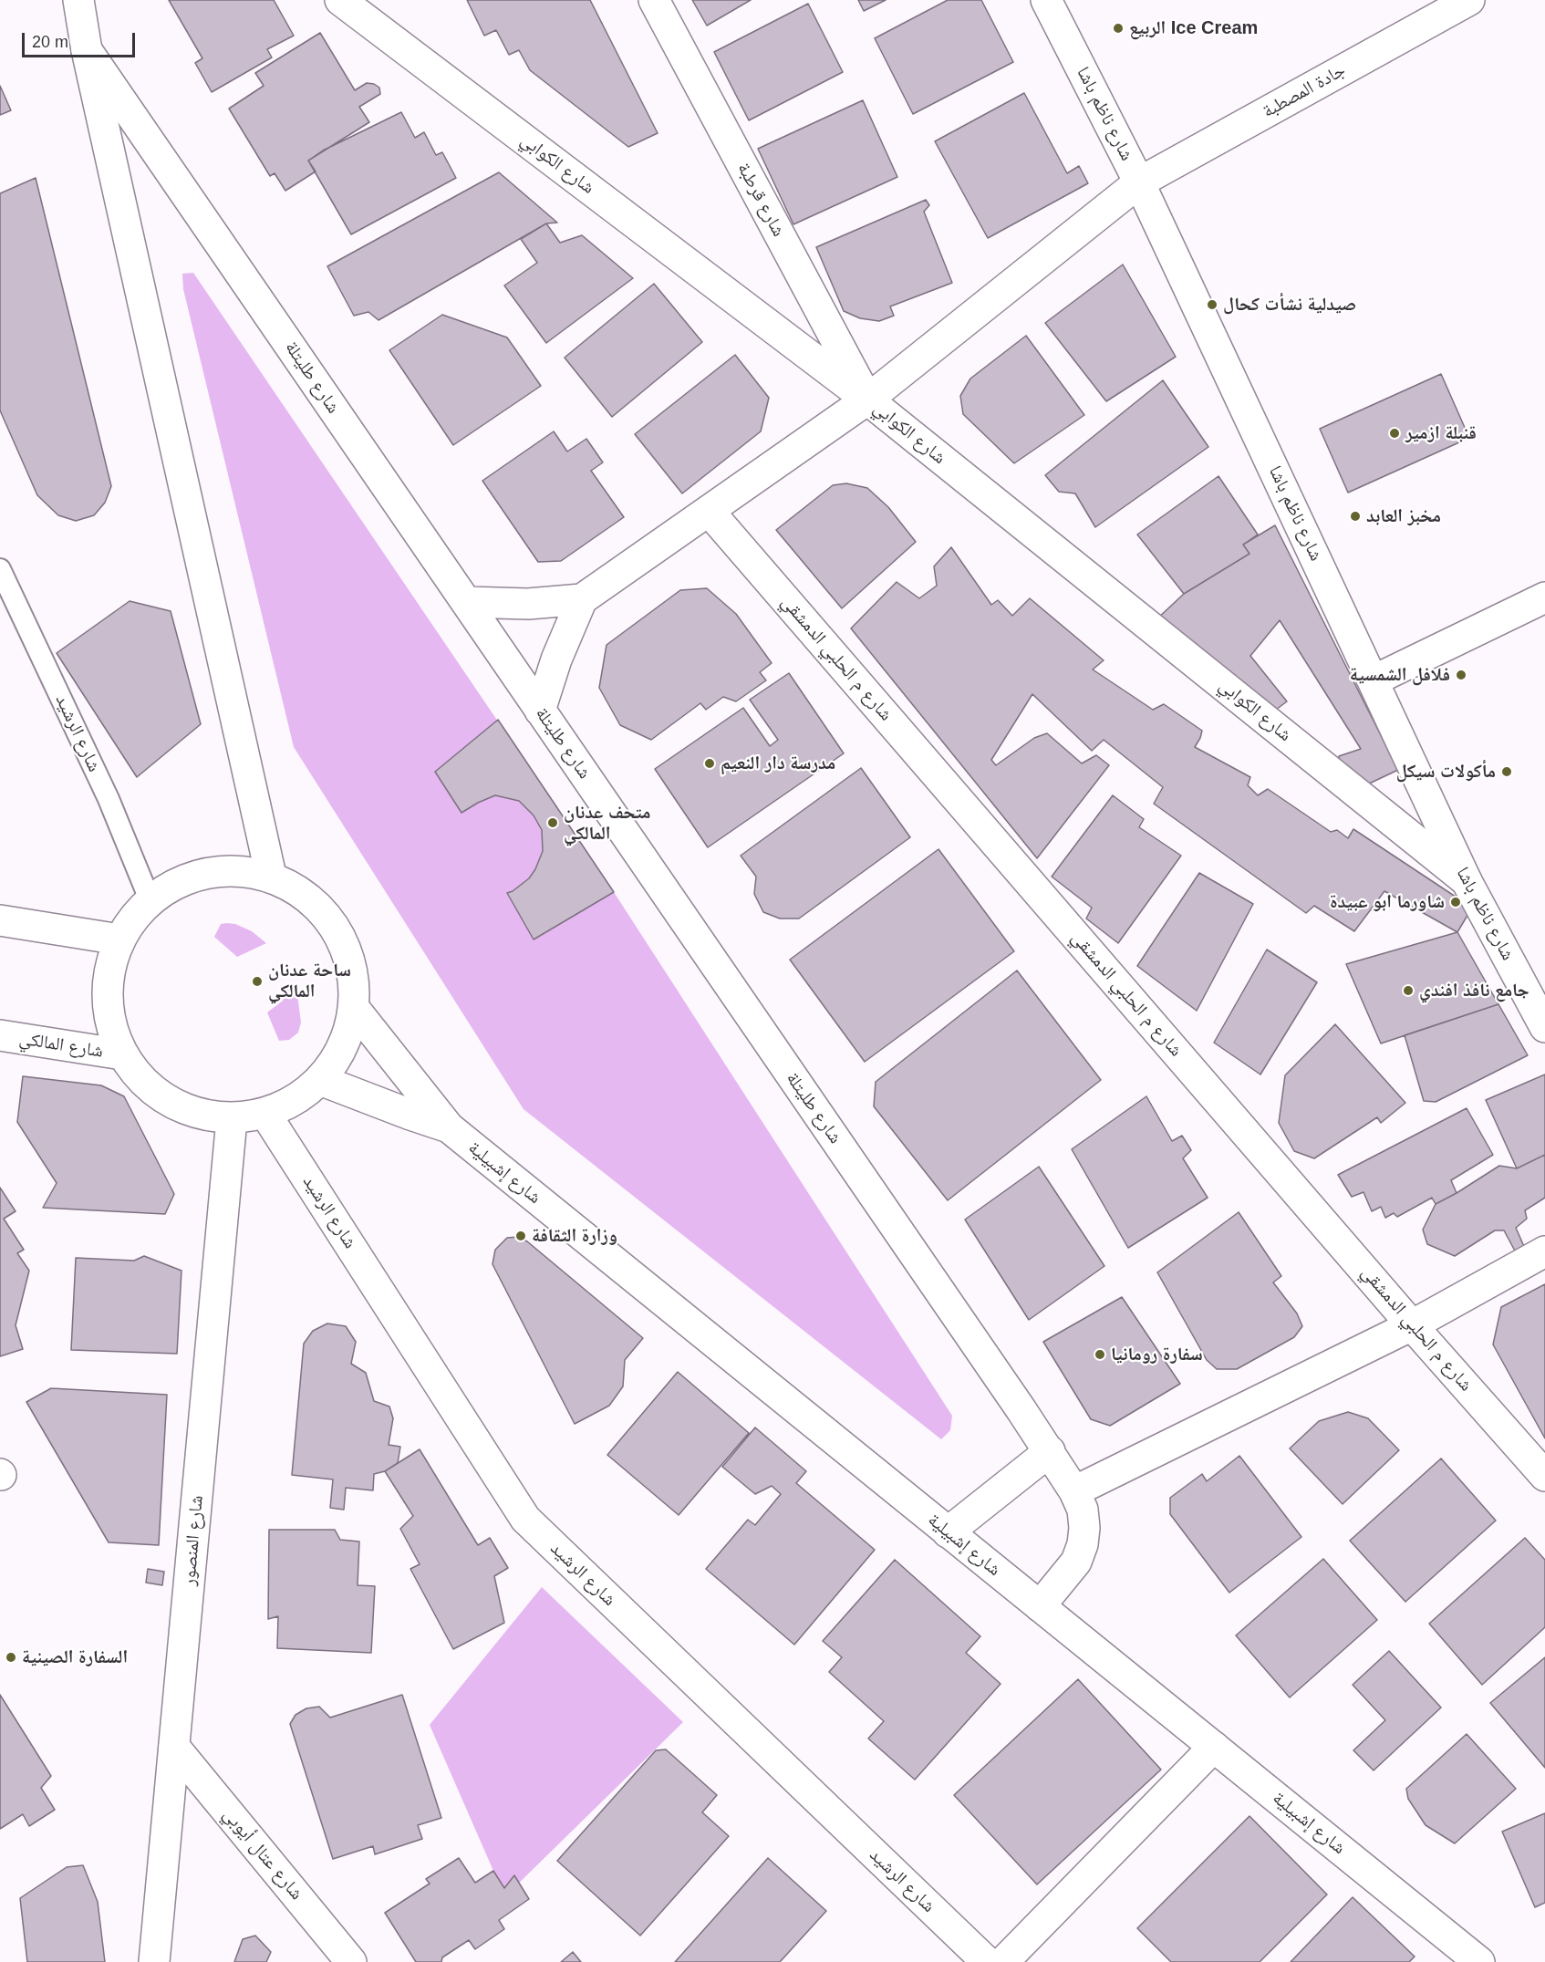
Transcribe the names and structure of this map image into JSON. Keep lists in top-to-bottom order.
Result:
{
  "streets": {
    "street": [
      "جادة المصطبة",
      "شارع ناظم باشا",
      "شارع الكوابي",
      "شارع قرطبة",
      "شارع طليتلة",
      "شارع م الحلبي الدمشقي",
      "شارع الرشيد",
      "شارع المالكي",
      "شارع إشبيلية",
      "شارع المنصور",
      "شارع عتال أيوبي"
    ]
  },
  "crossings": [
    ["جادة المصطبة", "شارع ناظم باشا"],
    ["جادة المصطبة", "شارع الكوابي"],
    ["جادة المصطبة", "شارع قرطبة"],
    ["جادة المصطبة", "شارع م الحلبي الدمشقي"],
    ["شارع ناظم باشا", "شارع الكوابي"],
    ["شارع الكوابي", "شارع قرطبة"],
    ["شارع طليتلة", "شارع إشبيلية"],
    ["شارع المنصور", "شارع عتال أيوبي"]
  ],
  "places": [
    "الربيع Ice Cream",
    "صيدلية نشأت كحال",
    "قنبلة ازمير",
    "مخبز العابد",
    "فلافل الشمسية",
    "مدرسة دار النعيم",
    "مأكولات سيكل",
    "متحف عدنان المالكي",
    "شاورما ابو عبيدة",
    "ساحة عدنان المالكي",
    "جامع نافذ افندي",
    "وزارة الثقافة",
    "سفارة رومانيا",
    "السفارة الصينية"
  ],
  "scale_bar": "20 m"
}
